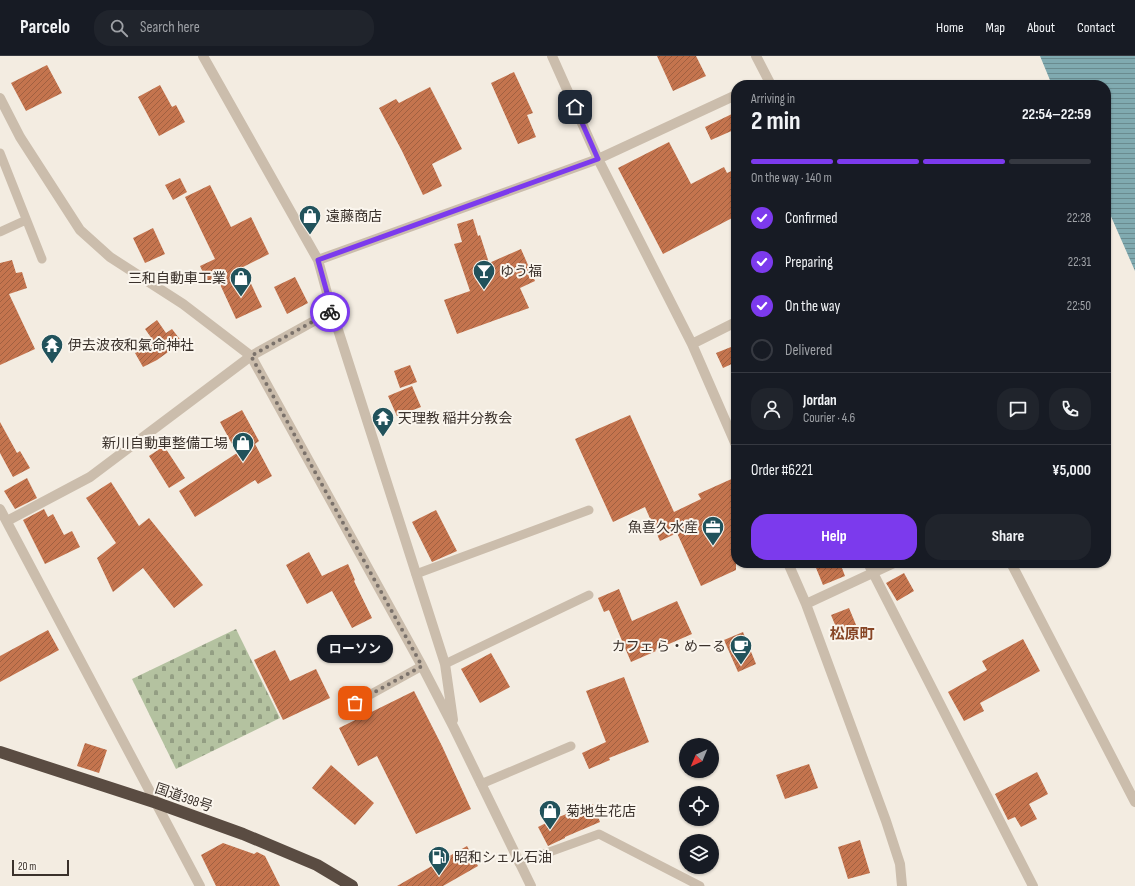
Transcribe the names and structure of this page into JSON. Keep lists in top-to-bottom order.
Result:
{
  "streets": {
    "highway": ["国道398号"]
  },
  "districts": ["松原町"],
  "places": {
    "shop": [
      "遠藤商店",
      "三和自動車工業",
      "新川自動車整備工場",
      "菊地生花店"
    ],
    "bar": ["ゆう福"],
    "temple": ["伊去波夜和氣命神社", "天理教 稲井分教会"],
    "office": ["魚喜久水産"],
    "cafe": ["カフェ ら・めーる"],
    "other": ["ローソン"],
    "fuel station": ["昭和シェル石油"]
  },
  "scale_bar": "20 m",
  "north": "bottom left",
  "page": {
    "header": "Parcelo",
    "search": "Search here",
    "nav": [
      "Home",
      "Map",
      "About",
      "Contact"
    ],
    "heading": ["2 min", "Arriving in", "22:54–22:59"],
    "panel": [
      "Jordan",
      "Courier · 4.6",
      "Order #6221",
      "¥5,000"
    ],
    "bar": "On the way · 140 m",
    "list": [
      ["Confirmed", "22:28"],
      ["Preparing", "22:31"],
      ["On the way", "22:50"],
      "Delivered"
    ],
    "buttons": ["Help", "Share"],
    "bubble": "ローソン",
    "scale": "20 m"
  }
}
